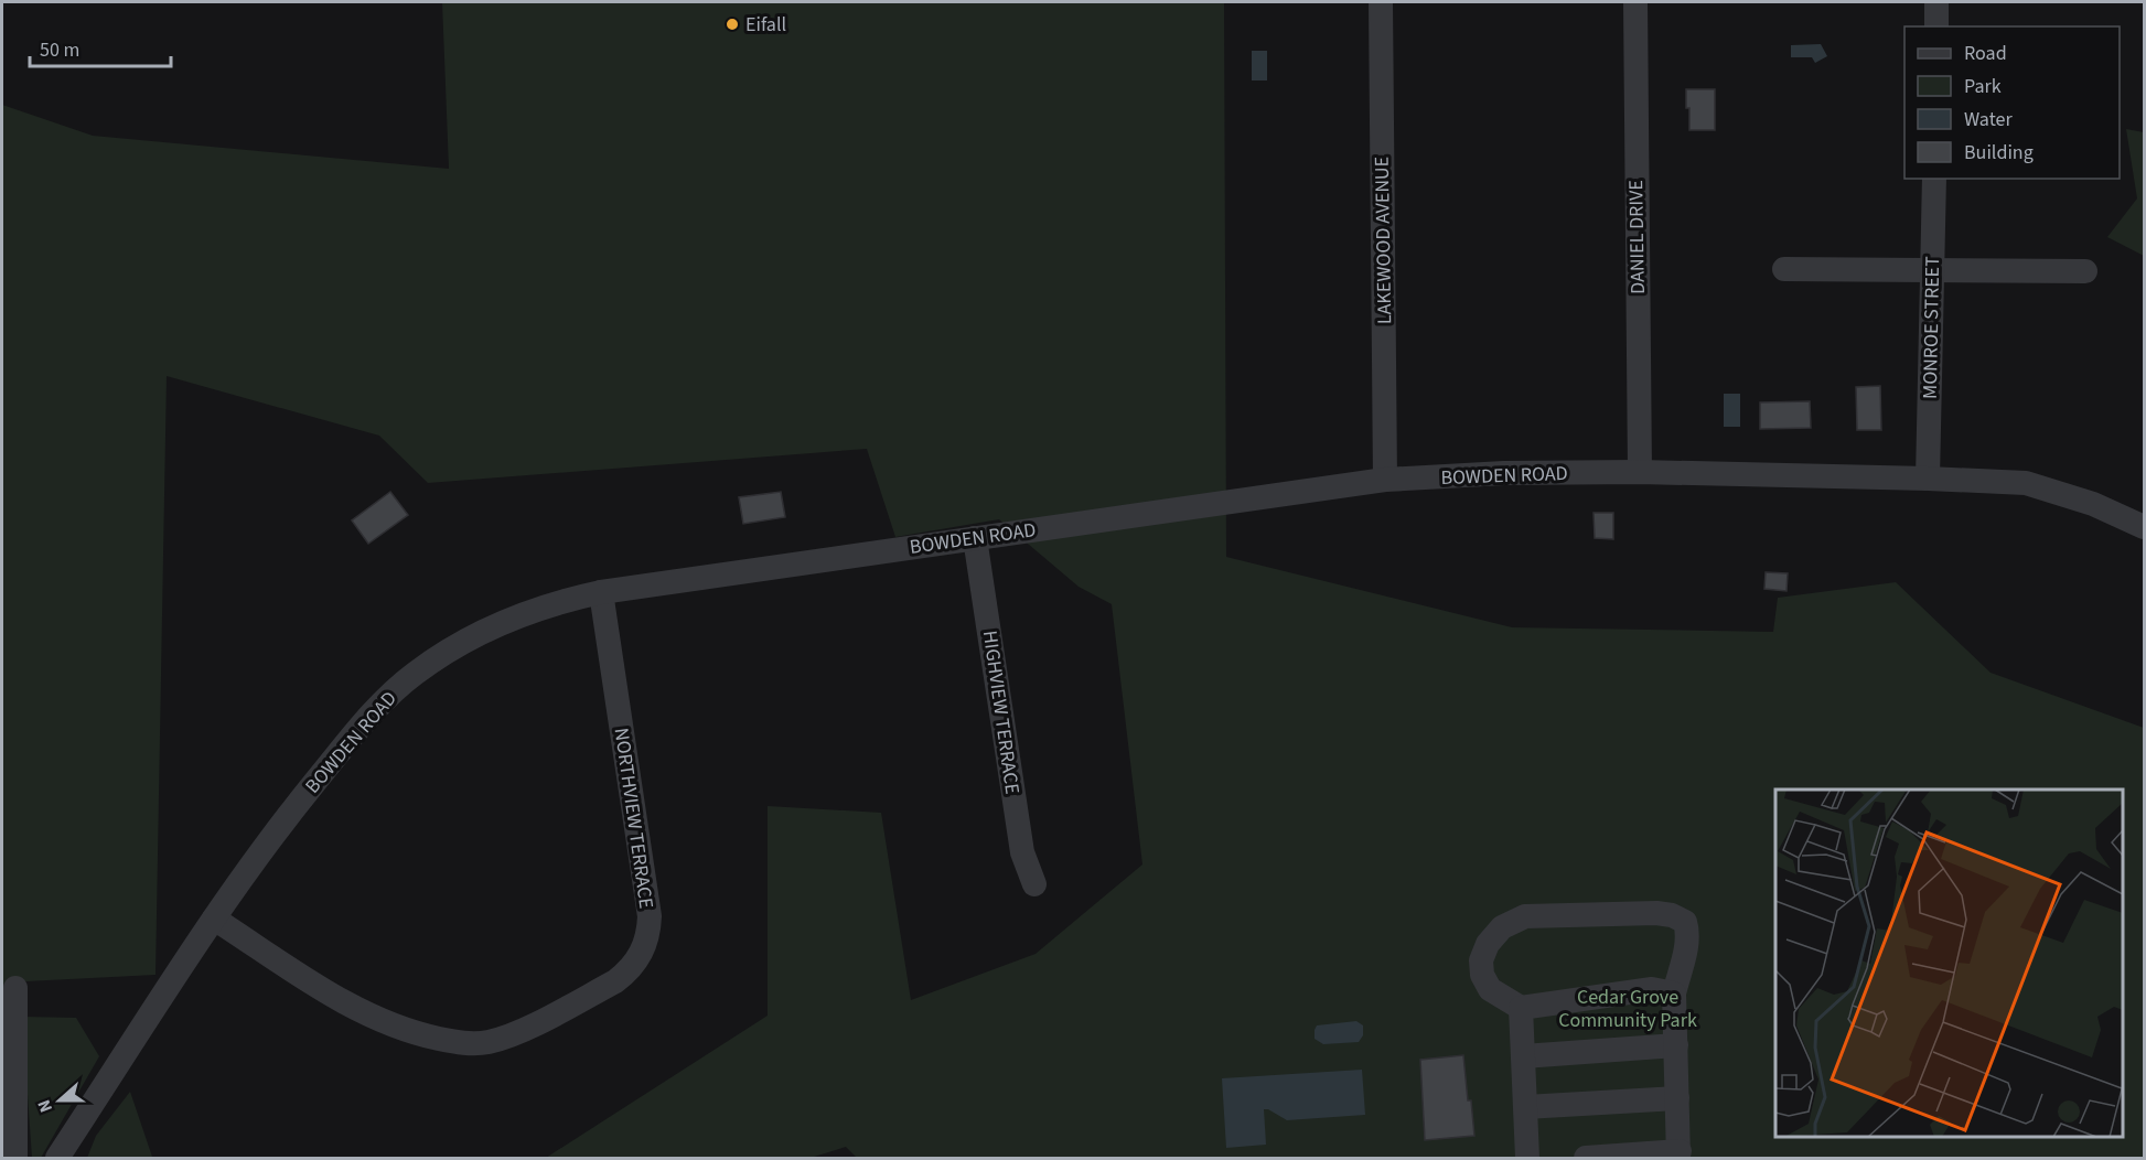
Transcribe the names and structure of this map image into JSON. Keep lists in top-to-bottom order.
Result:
{
  "streets": {
    "street": [
      "DANIEL DRIVE",
      "LAKEWOOD AVENUE",
      "MONROE STREET",
      "BOWDEN ROAD",
      "HIGHVIEW TERRACE",
      "NORTHVIEW TERRACE"
    ]
  },
  "crossings": [
    ["DANIEL DRIVE", "BOWDEN ROAD"],
    ["LAKEWOOD AVENUE", "BOWDEN ROAD"],
    ["MONROE STREET", "BOWDEN ROAD"],
    ["BOWDEN ROAD", "HIGHVIEW TERRACE"],
    ["BOWDEN ROAD", "NORTHVIEW TERRACE"]
  ],
  "parks": ["Cedar Grove Community Park"],
  "places": ["Eifall"],
  "legend": [
    "Road",
    "Park",
    "Water",
    "Building"
  ],
  "scale_bar": "50 m",
  "north": "left"
}
